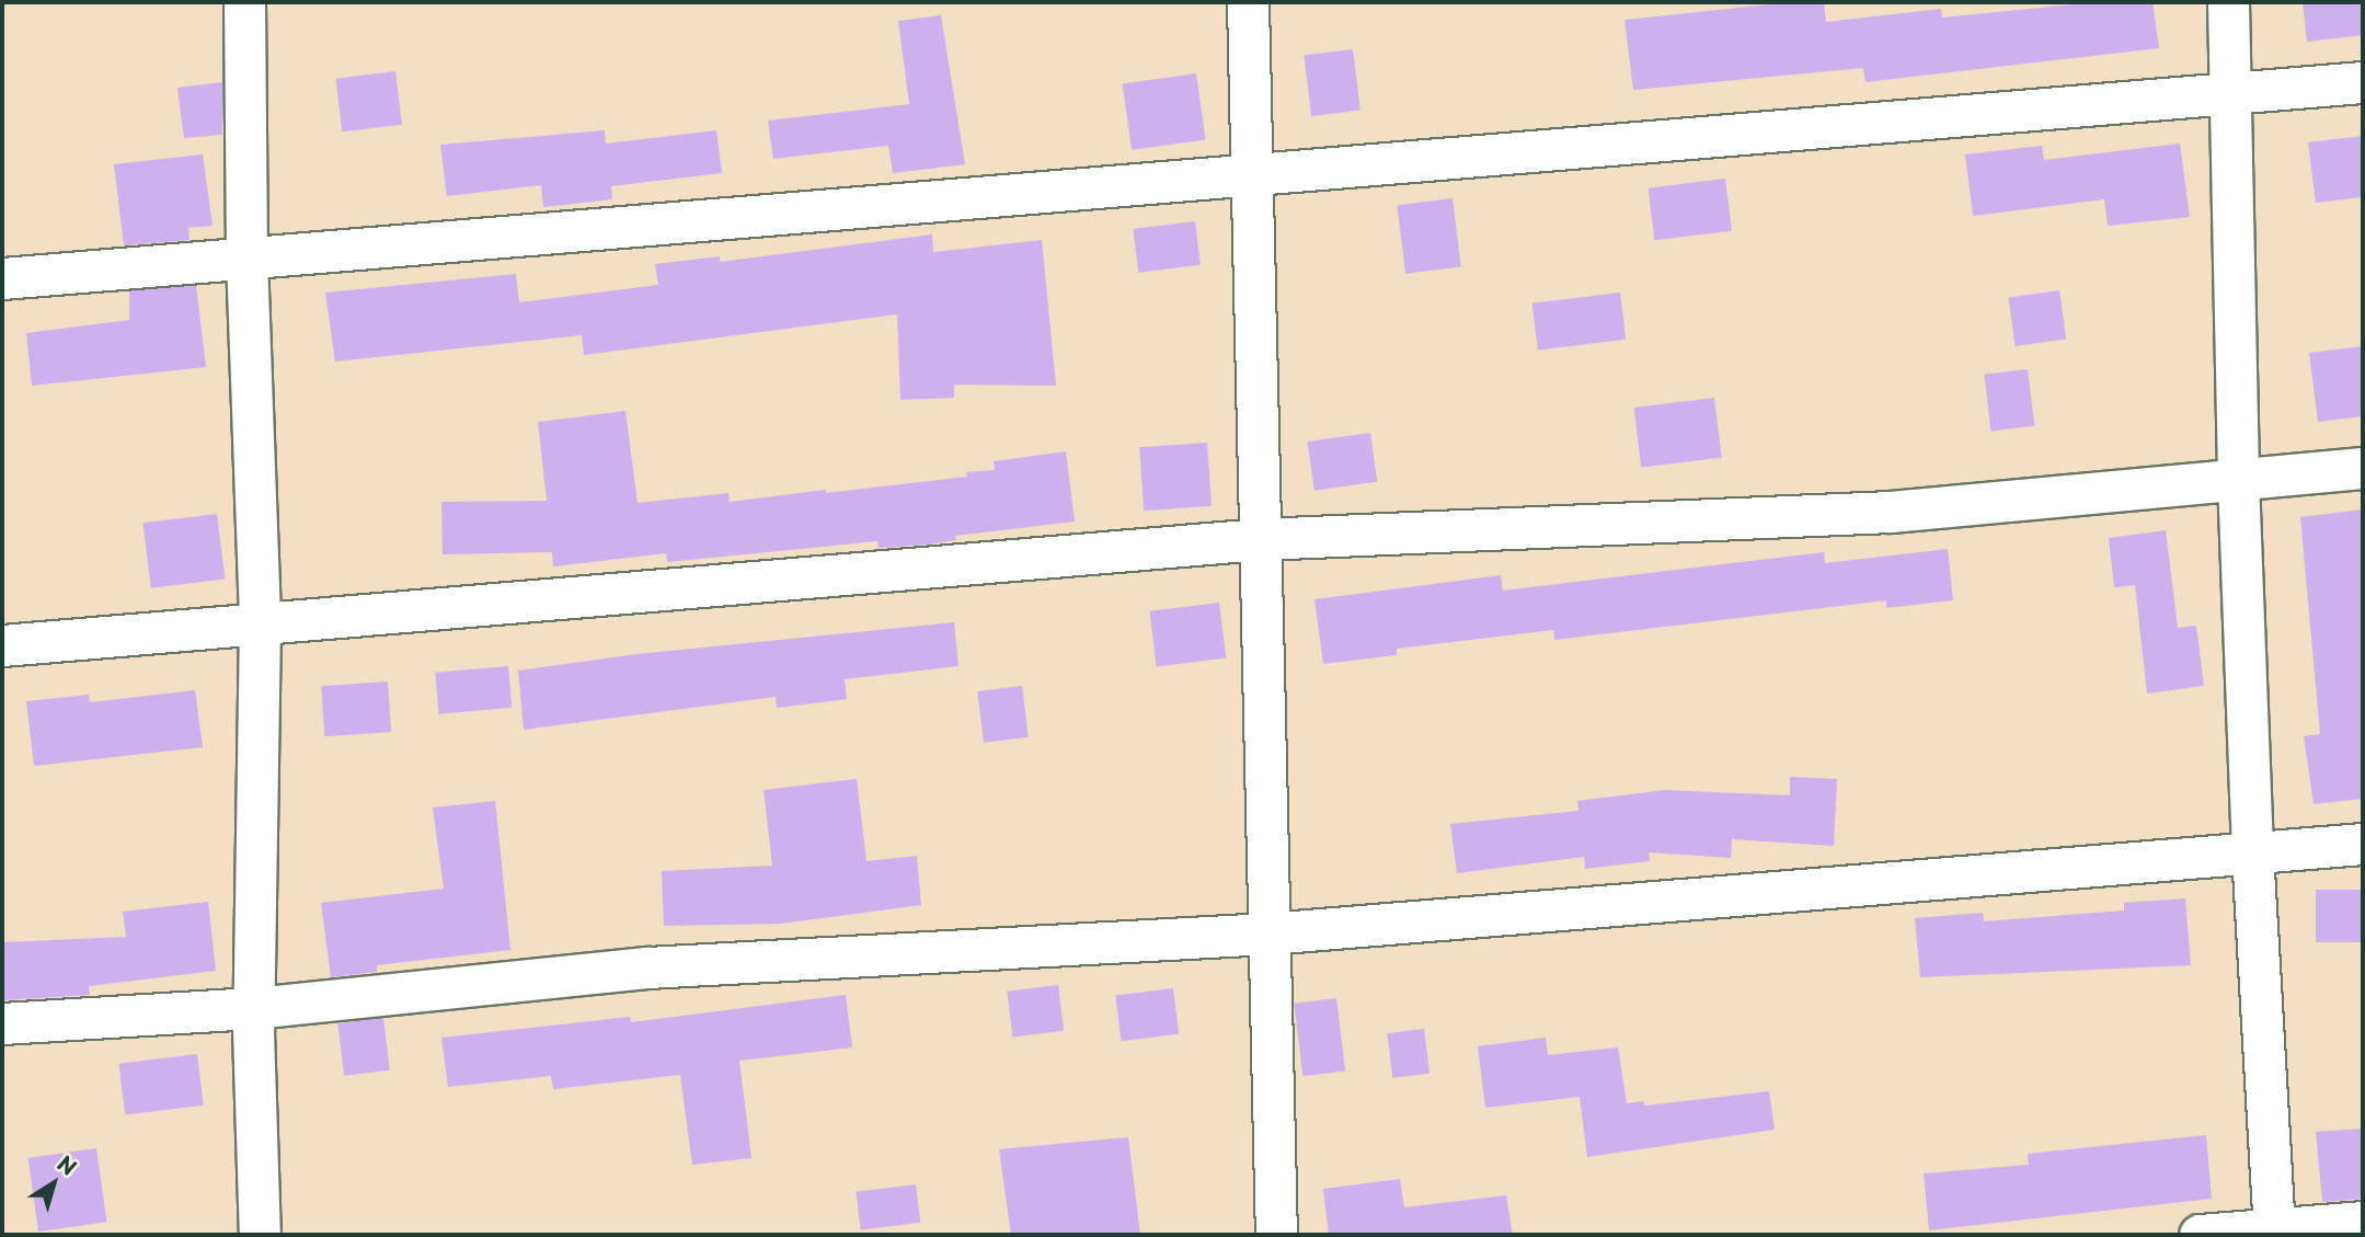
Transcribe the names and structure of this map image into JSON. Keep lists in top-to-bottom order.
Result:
{
  "north": "top right"
}
